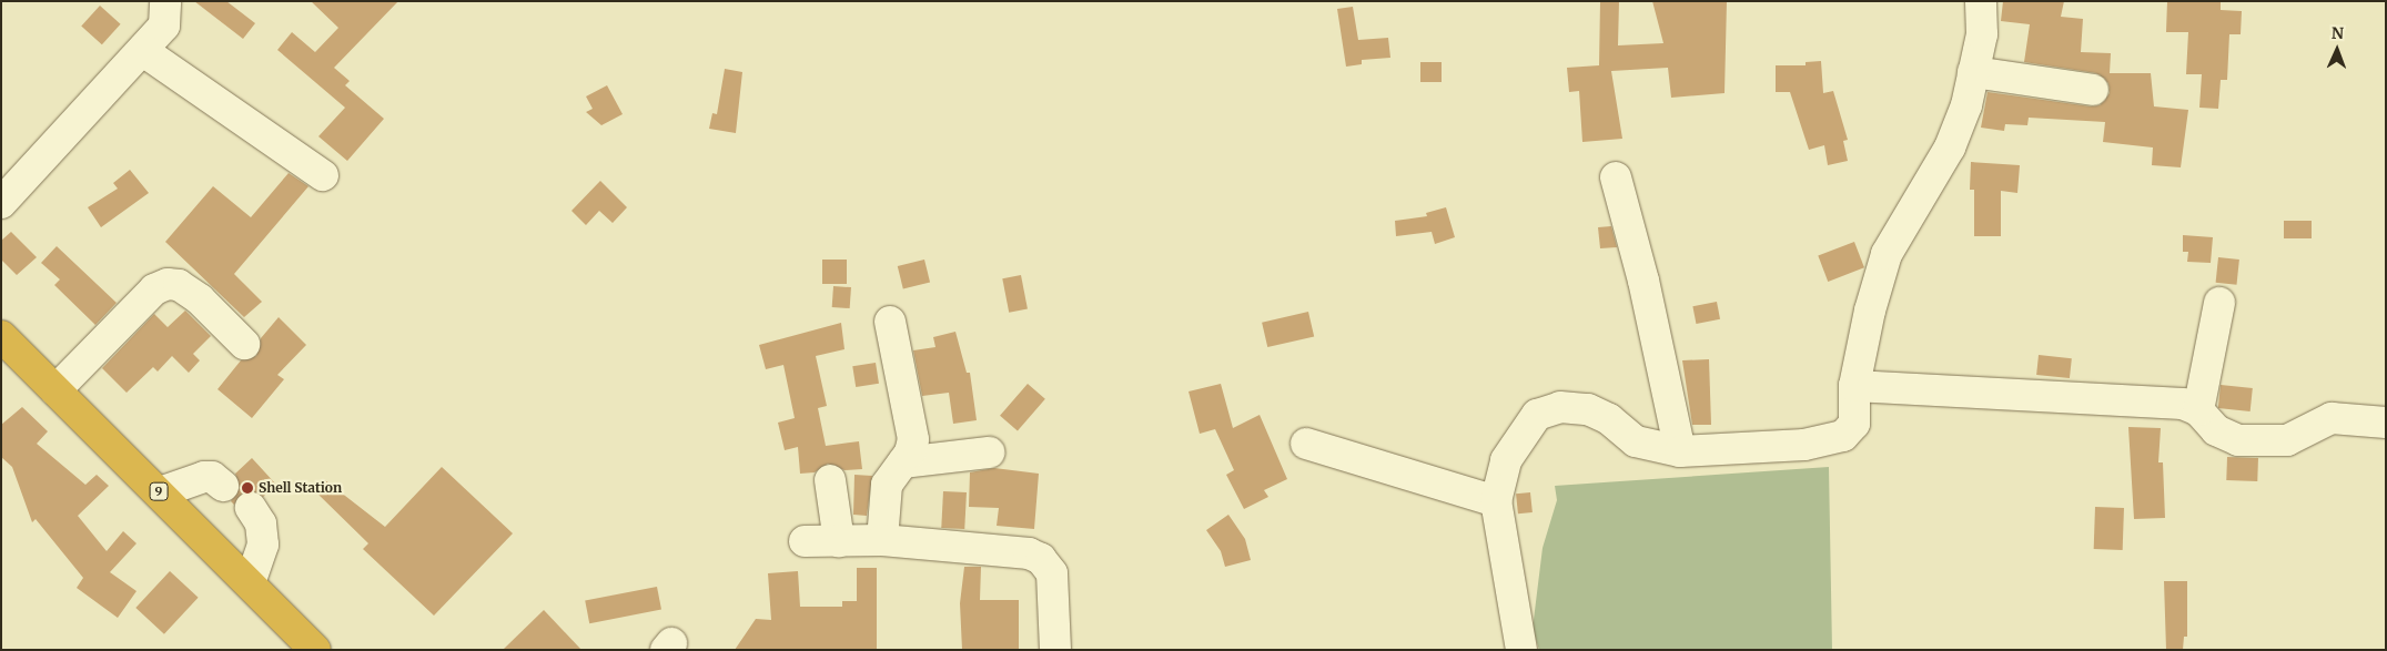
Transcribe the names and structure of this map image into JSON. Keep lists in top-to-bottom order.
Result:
{
  "streets": {
    "highway": ["9"]
  },
  "places": ["Shell Station"],
  "north": "top"
}
